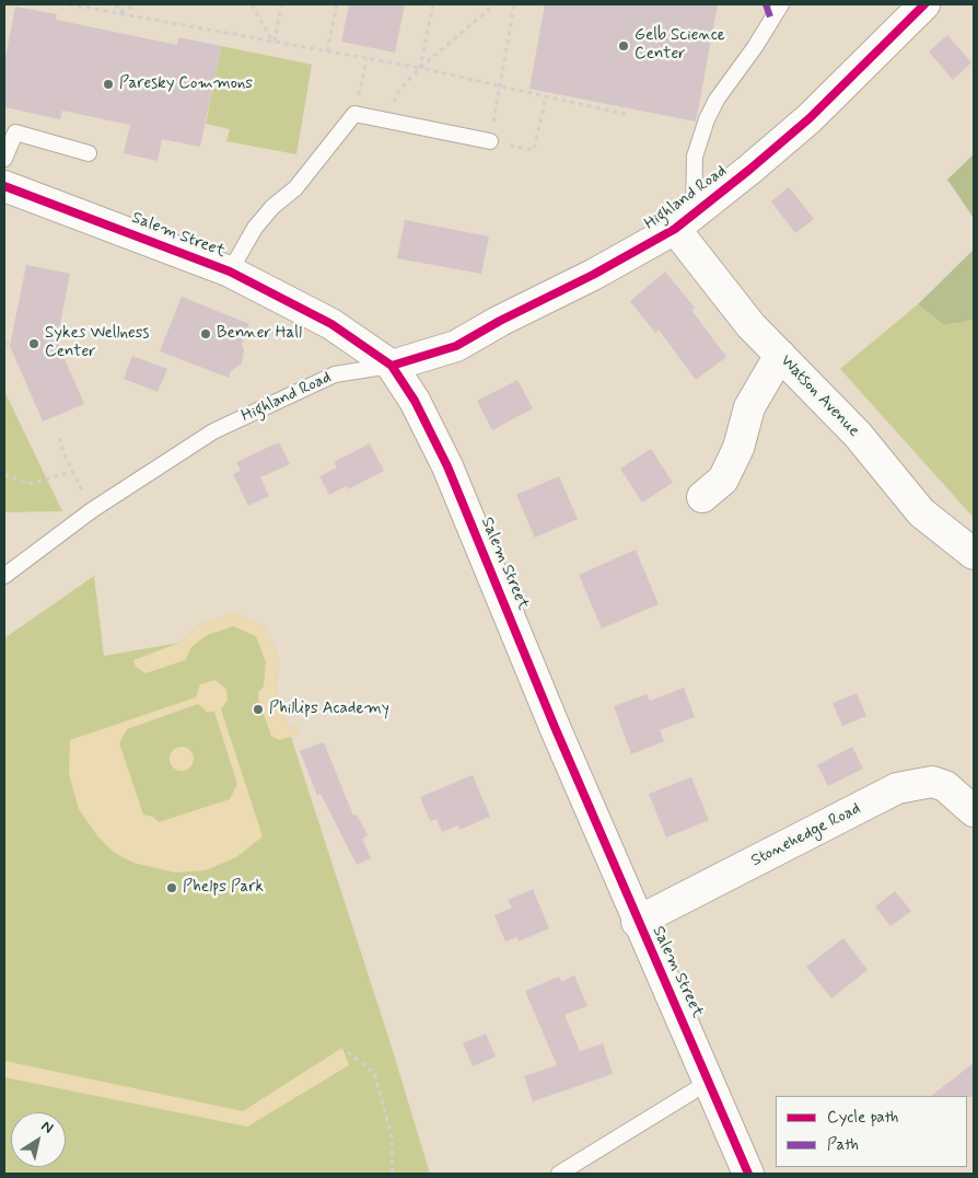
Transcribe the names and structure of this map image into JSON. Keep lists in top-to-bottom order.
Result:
{
  "streets": {
    "street": [
      "Highland Road",
      "Salem Street",
      "Watson Avenue",
      "Stonehedge Road"
    ]
  },
  "crossings": [
    ["Highland Road", "Salem Street"],
    ["Highland Road", "Watson Avenue"],
    ["Salem Street", "Stonehedge Road"]
  ],
  "places": [
    "Gelb Science Center",
    "Paresky Commons",
    "Benner Hall",
    "Sykes Wellness Center",
    "Phillips Academy",
    "Phelps Park"
  ],
  "legend": ["Cycle path", "Path"],
  "north": "top right"
}
